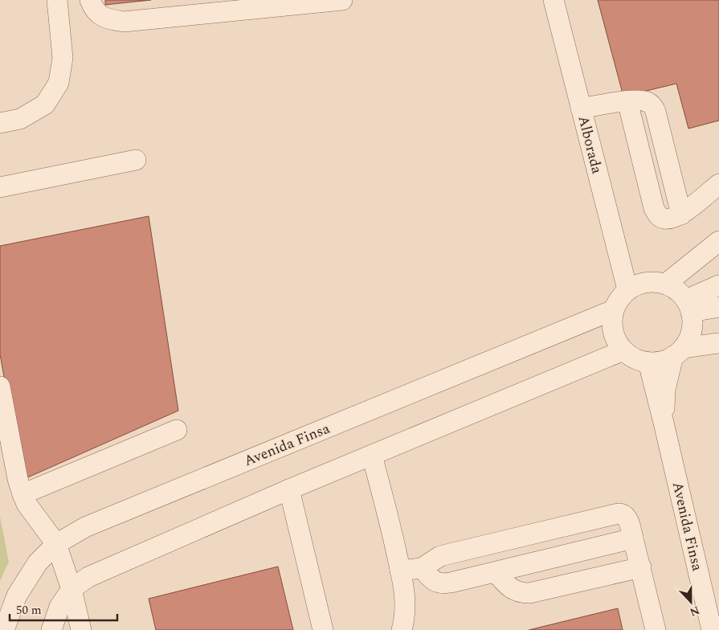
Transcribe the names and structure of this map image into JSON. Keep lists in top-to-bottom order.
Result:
{
  "streets": {
    "street": ["Alborada", "Avenida Finsa"]
  },
  "crossings": [
    ["Alborada", "Avenida Finsa"]
  ],
  "scale_bar": "50 m",
  "north": "bottom"
}
